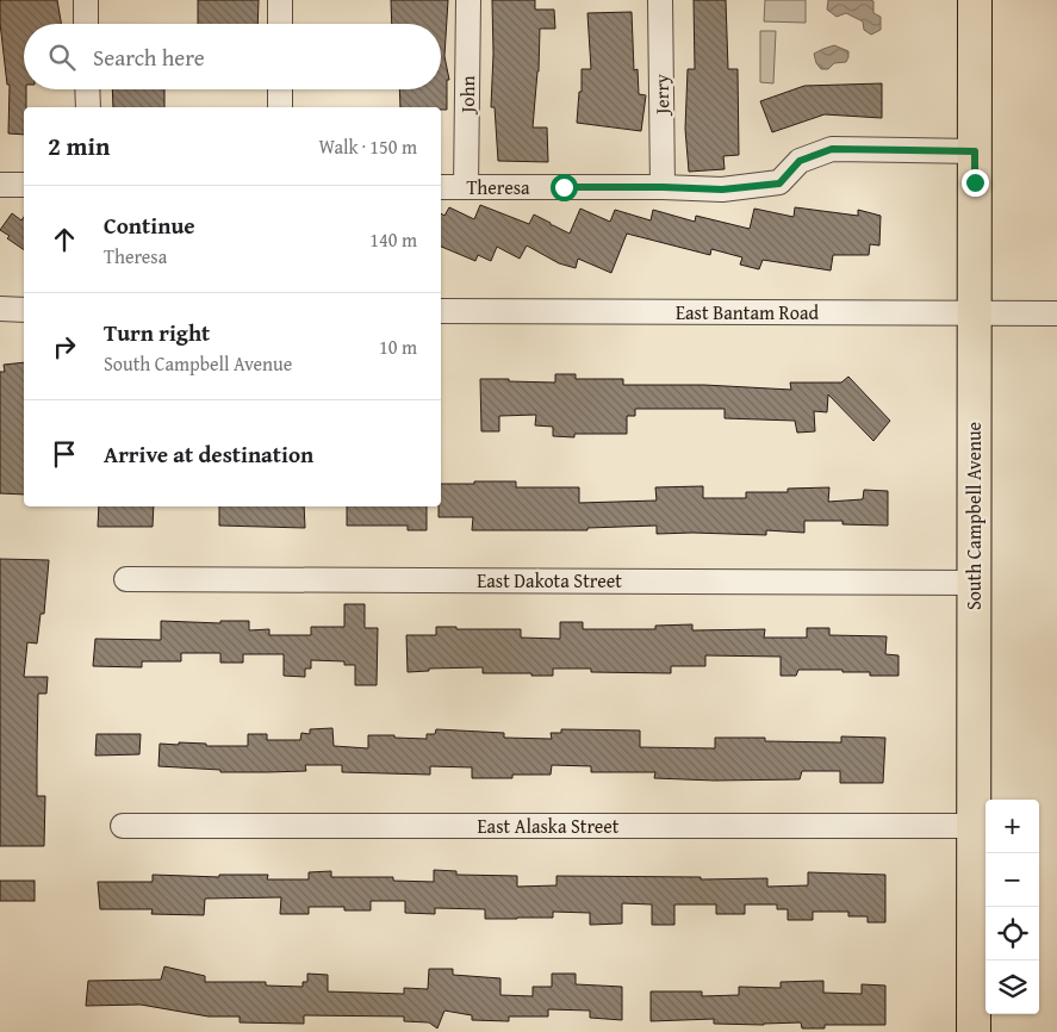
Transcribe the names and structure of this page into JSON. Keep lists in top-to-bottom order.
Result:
{
  "streets": {
    "main road": ["South Campbell Avenue"],
    "street": [
      "John",
      "Jerry",
      "Theresa",
      "East Bantam Road",
      "East Dakota Street",
      "East Alaska Street"
    ]
  },
  "crossings": [
    ["John", "Theresa"],
    ["Jerry", "Theresa"],
    ["Theresa", "South Campbell Avenue"],
    ["East Bantam Road", "South Campbell Avenue"],
    ["South Campbell Avenue", "East Dakota Street"],
    ["South Campbell Avenue", "East Alaska Street"]
  ],
  "page": {
    "search": "Search here",
    "heading": ["2 min", "Walk · 150 m"],
    "list": [
      ["Continue", "Theresa", "140 m"],
      ["Turn right", "South Campbell Avenue", "10 m"],
      "Arrive at destination"
    ],
    "map_buttons": ["+", "−"]
  }
}
